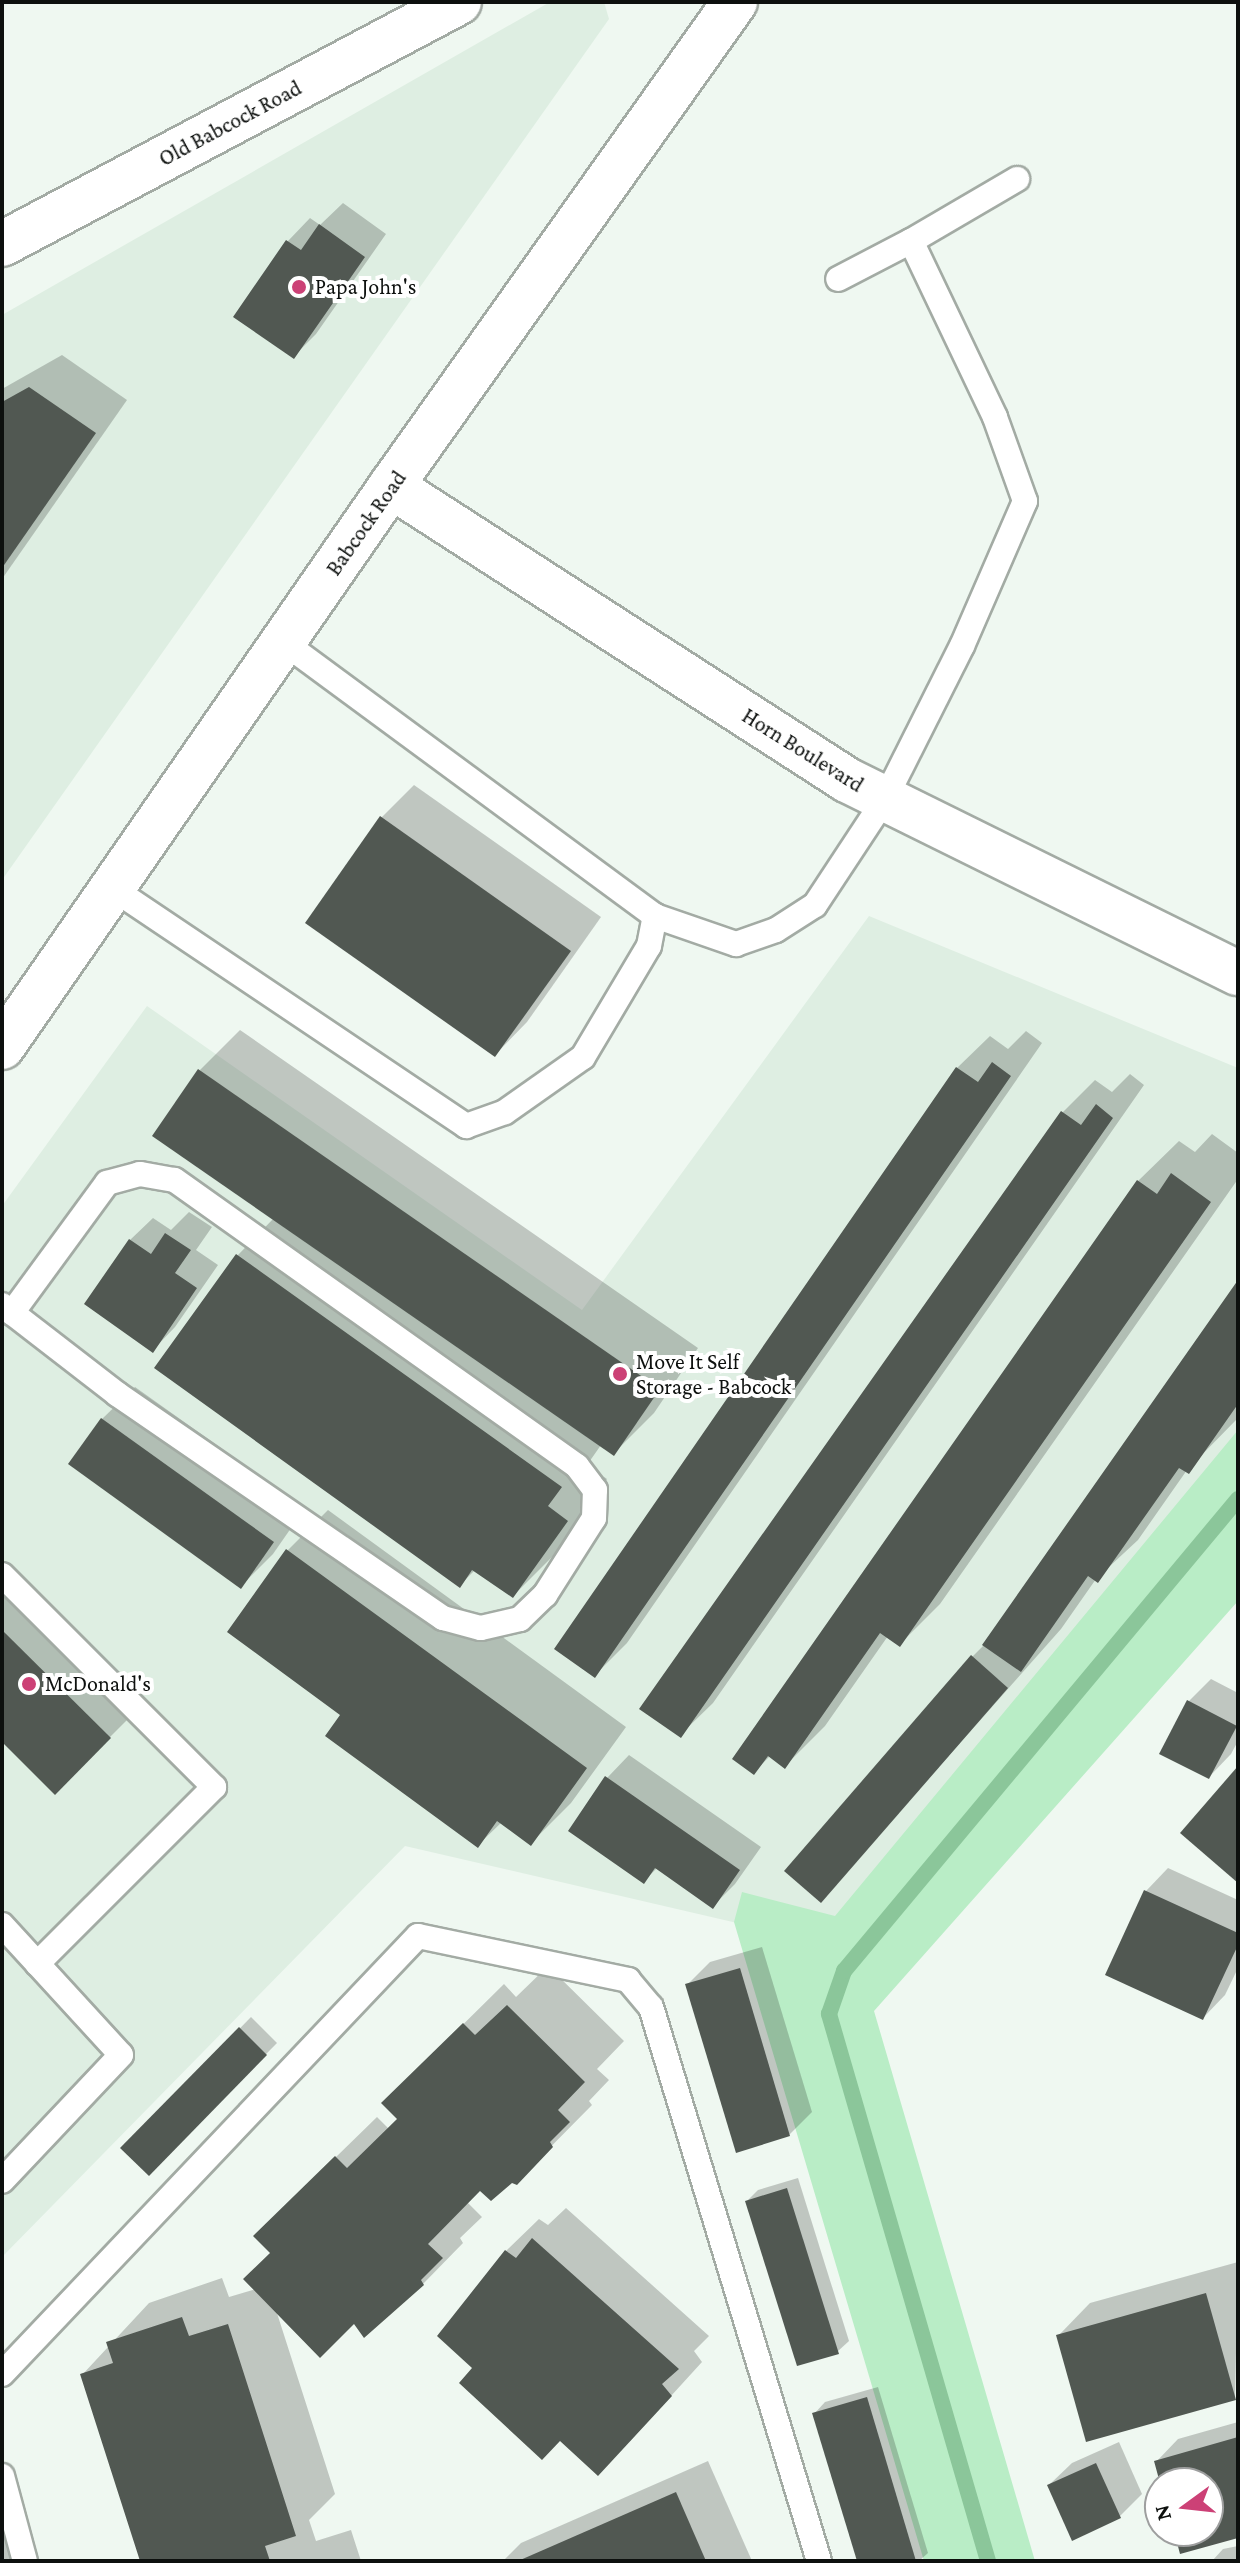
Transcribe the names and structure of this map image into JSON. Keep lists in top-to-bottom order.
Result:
{
  "streets": {
    "street": ["Old Babcock Road", "Babcock Road", "Horn Boulevard"]
  },
  "crossings": [
    ["Babcock Road", "Horn Boulevard"]
  ],
  "places": ["Papa John's", "Move It Self Storage - Babcock", "McDonald's"],
  "north": "left"
}
